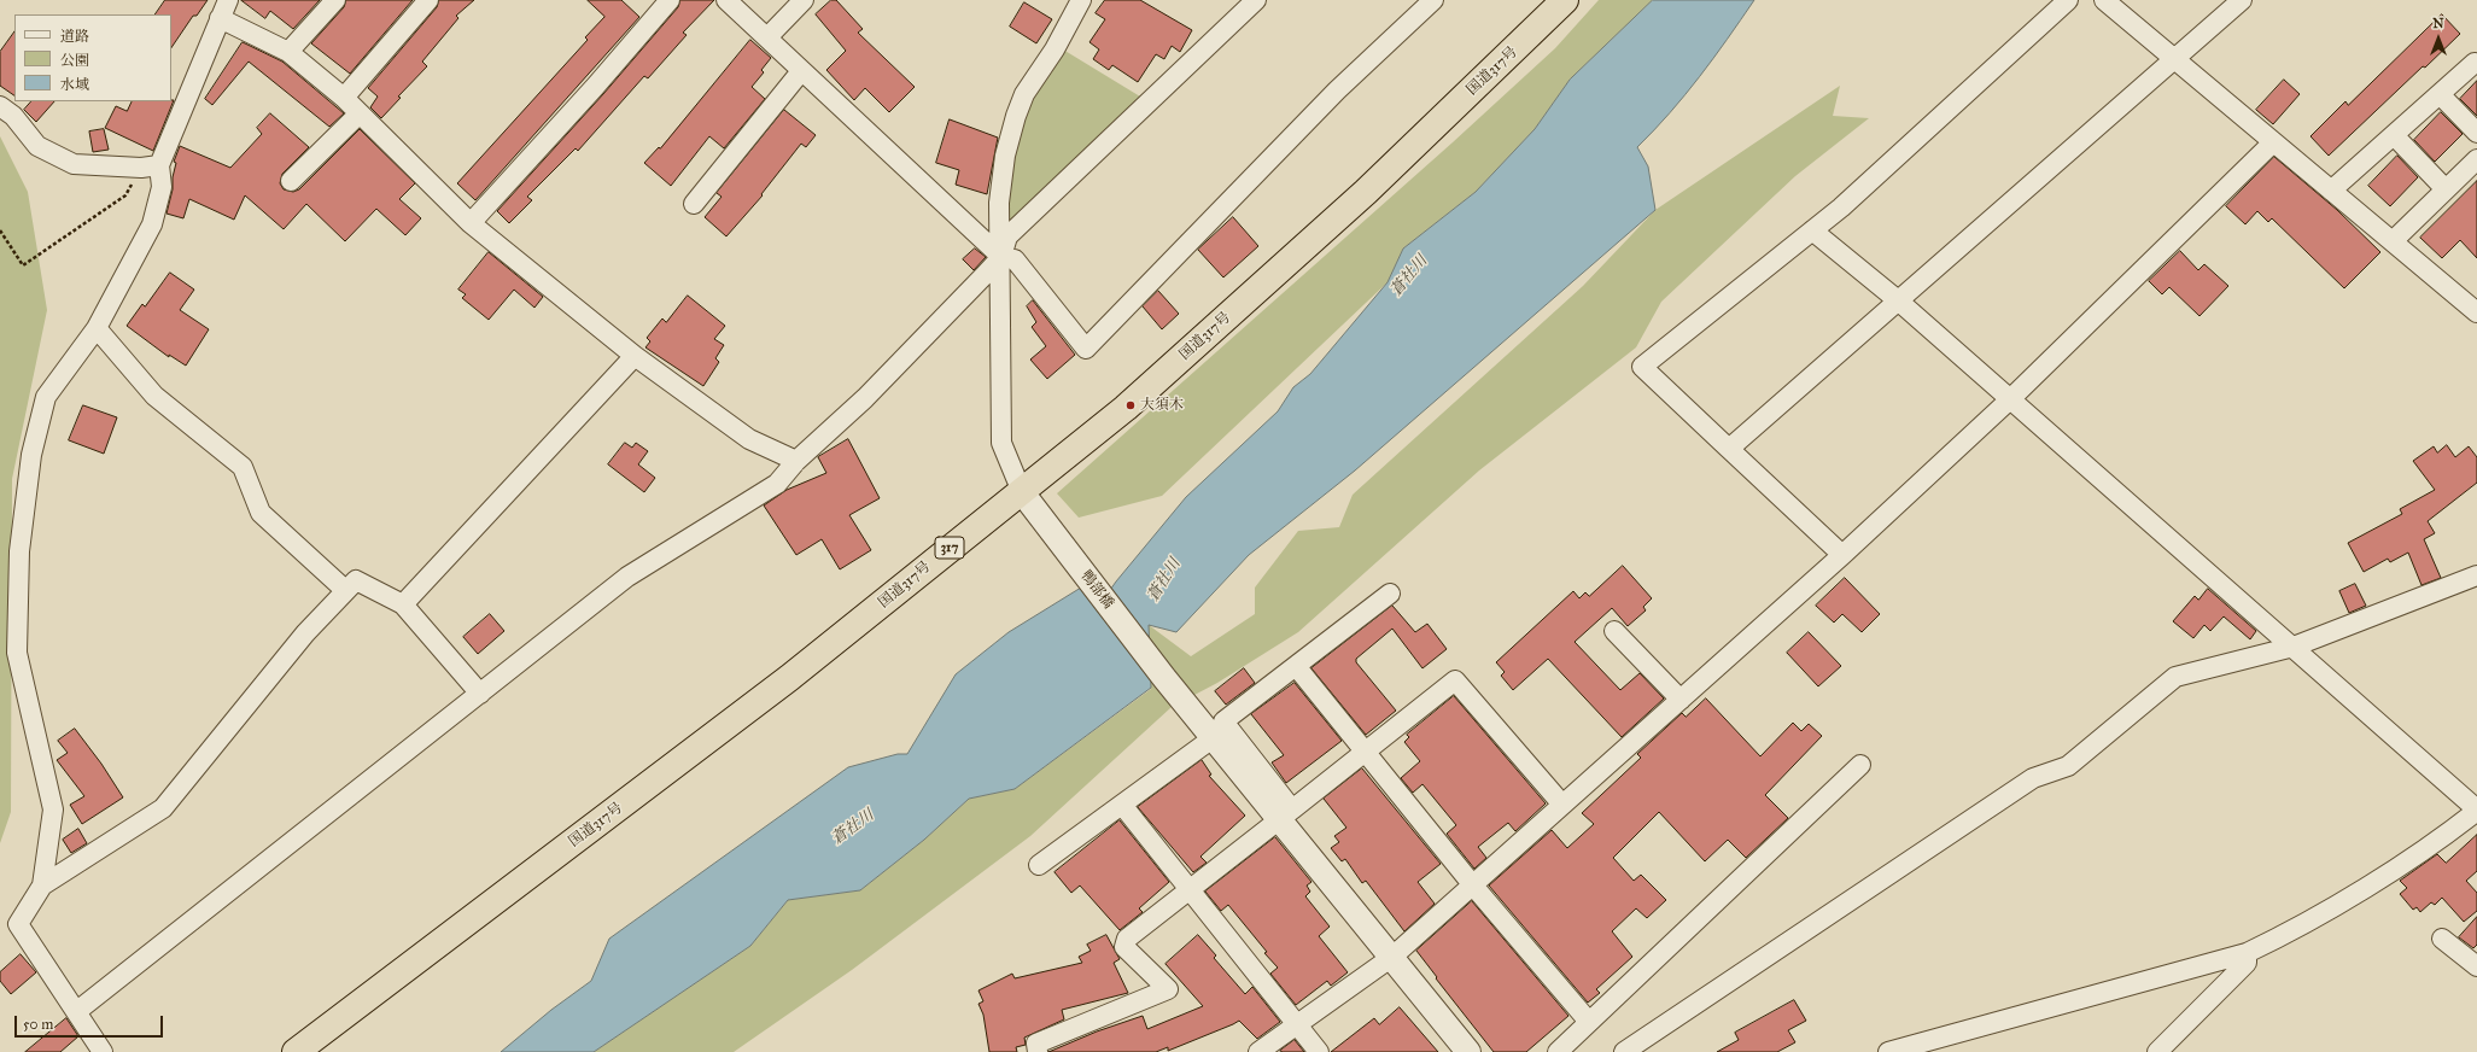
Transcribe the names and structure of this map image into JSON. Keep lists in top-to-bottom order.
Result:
{
  "streets": {
    "highway": ["国道317号", "317"],
    "street": ["鴨部橋"]
  },
  "crossings": [
    ["国道317号", "鴨部橋"]
  ],
  "water": ["蒼社川"],
  "places": ["大須木"],
  "legend": ["道路", "公園", "水域"],
  "scale_bar": "50 m",
  "north": "top"
}
